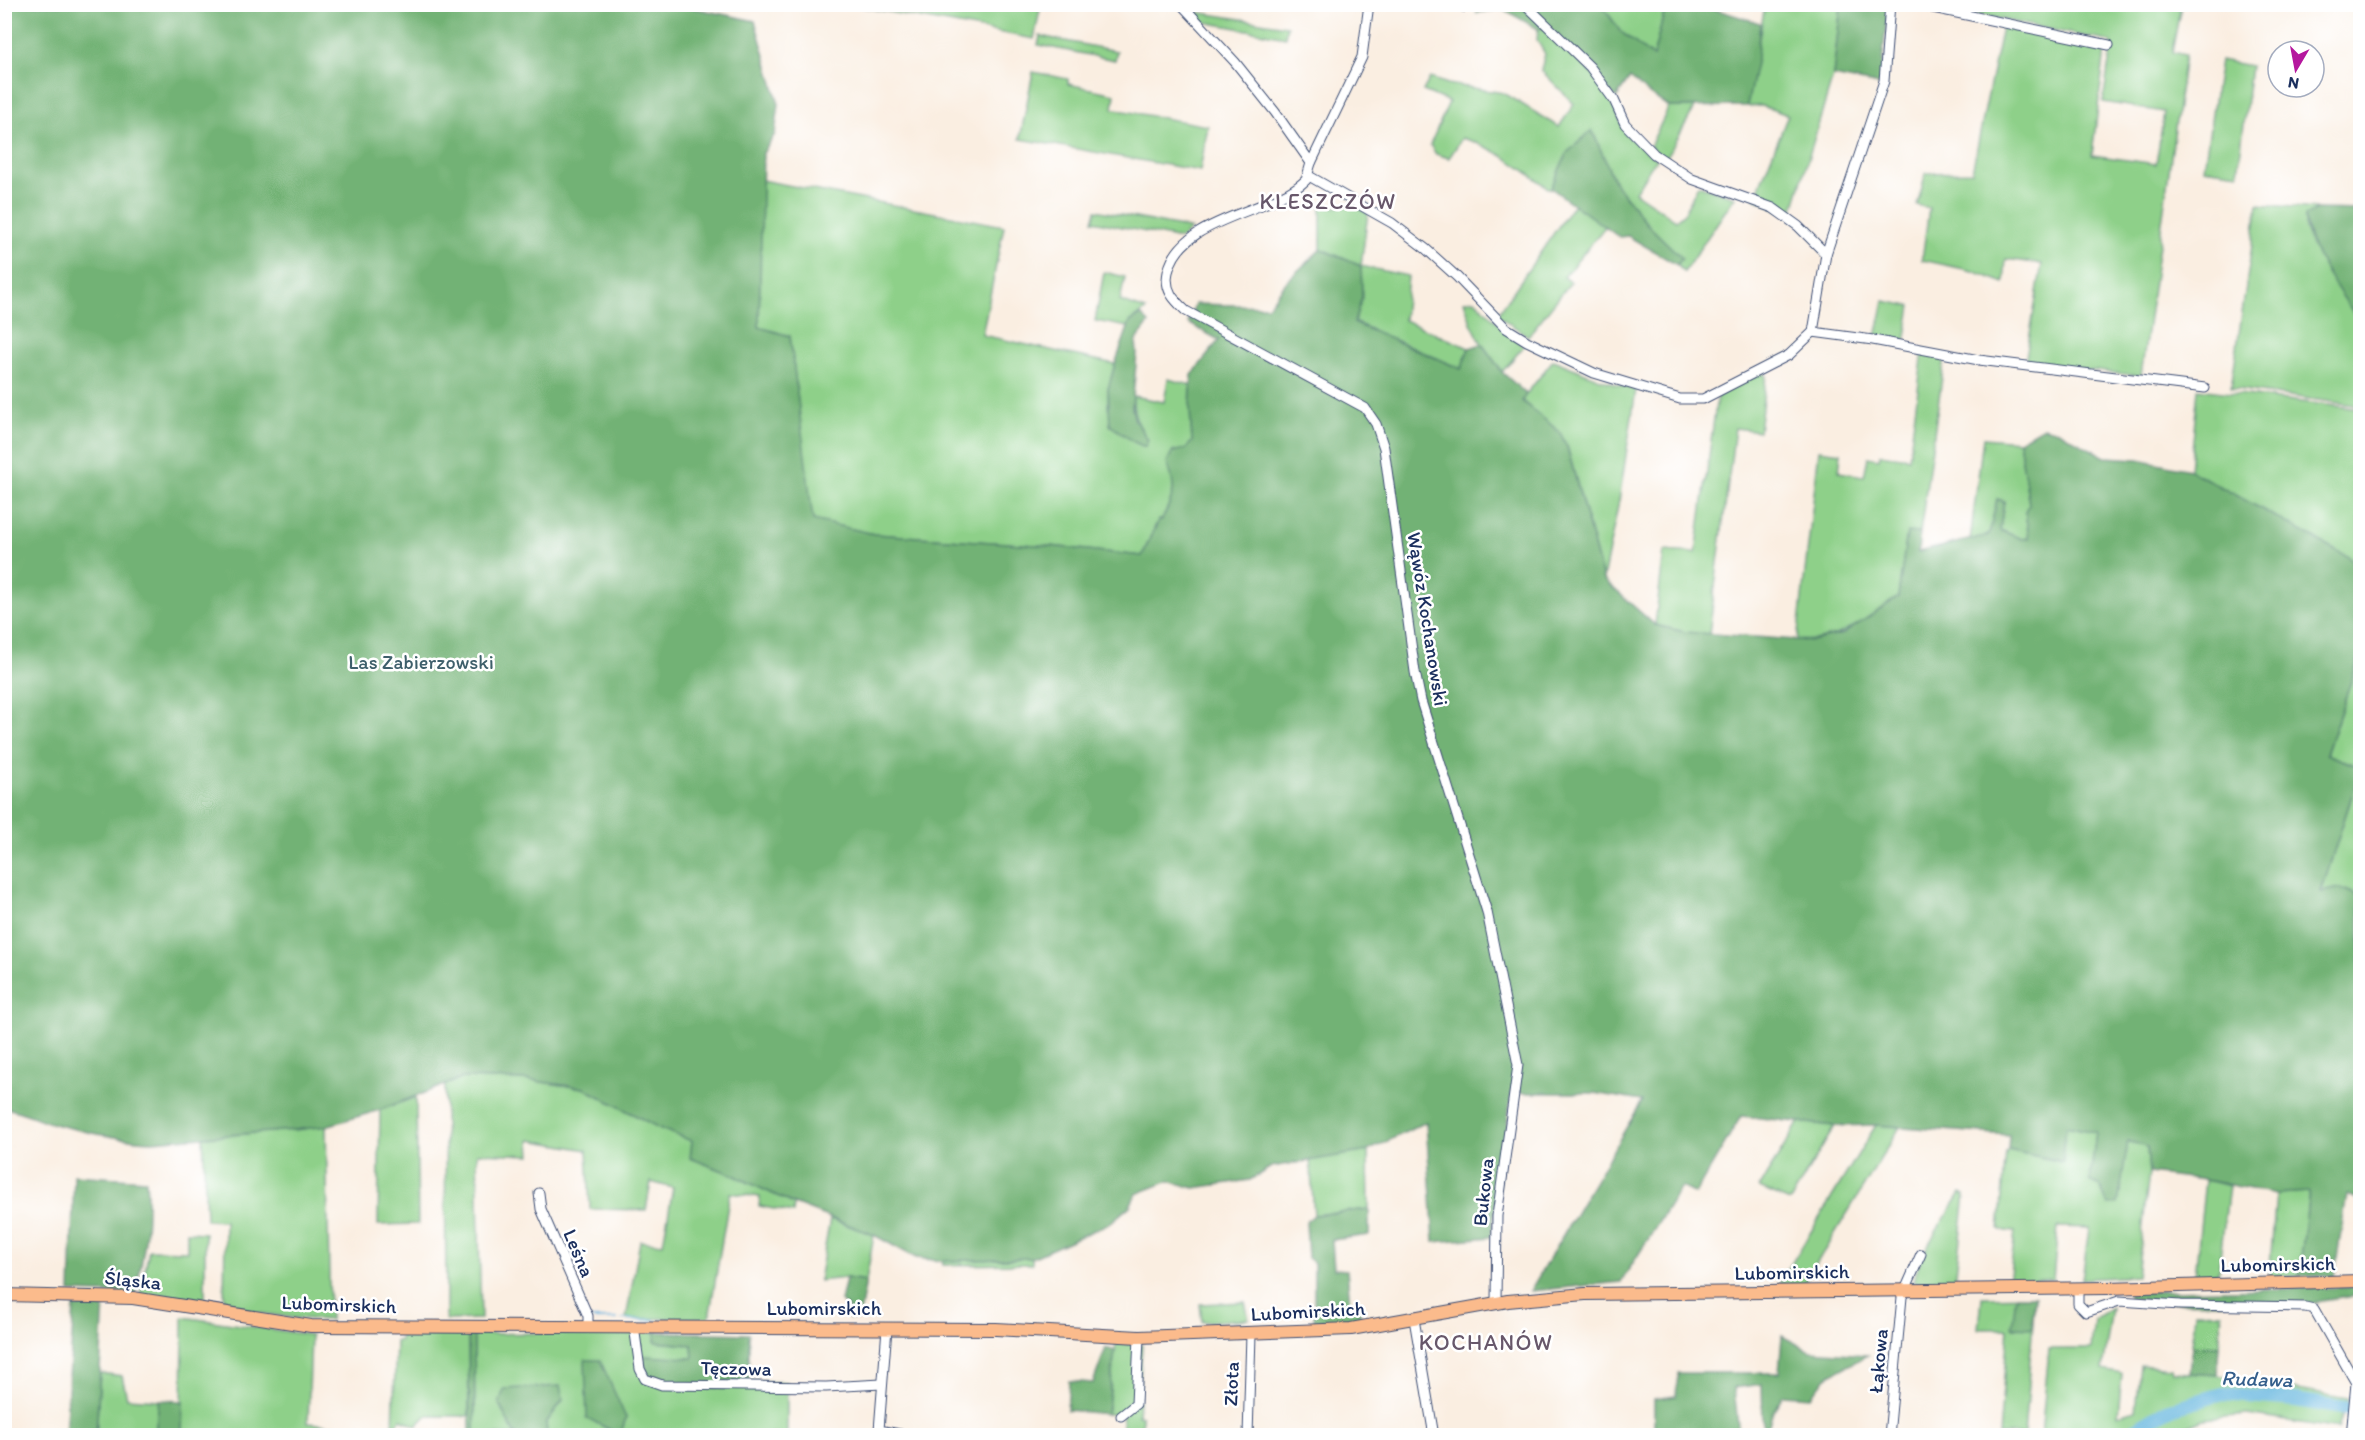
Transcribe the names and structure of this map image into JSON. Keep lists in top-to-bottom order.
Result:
{
  "streets": {
    "main road": ["Lubomirskich", "Śląska"],
    "street": [
      "Wąwóz Kochanowski",
      "Bukowa",
      "Leśna",
      "Łąkowa",
      "Tęczowa",
      "Złota"
    ]
  },
  "crossings": [
    ["Wąwóz Kochanowski", "Bukowa"],
    ["Bukowa", "Lubomirskich"],
    ["Leśna", "Lubomirskich"],
    ["Lubomirskich", "Śląska"],
    ["Lubomirskich", "Łąkowa"],
    ["Lubomirskich", "Tęczowa"],
    ["Lubomirskich", "Złota"]
  ],
  "districts": ["KLESZCZÓW", "KOCHANÓW"],
  "water": ["Rudawa"],
  "parks": ["Las Zabierzowski"],
  "north": "bottom"
}
